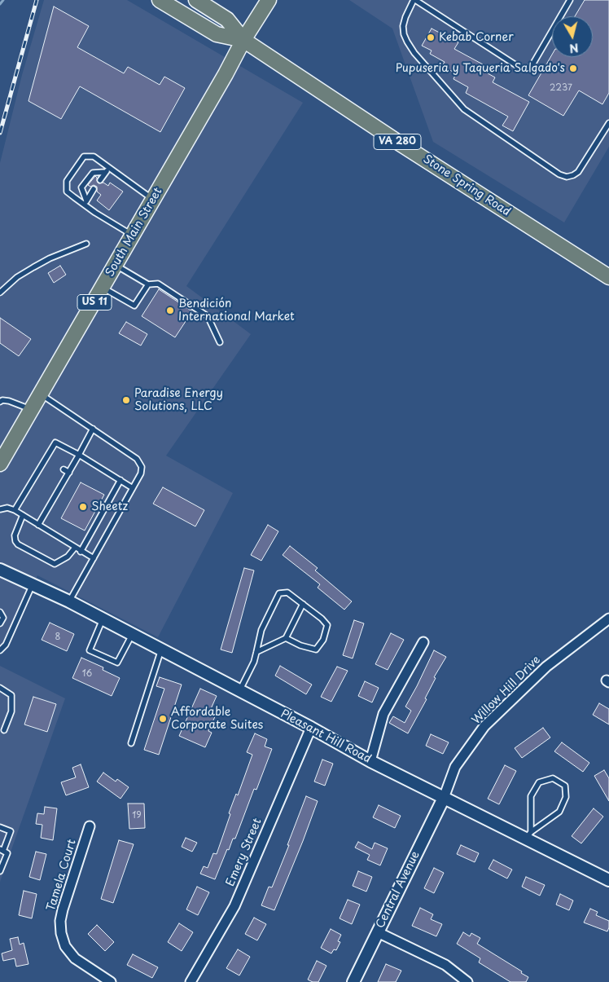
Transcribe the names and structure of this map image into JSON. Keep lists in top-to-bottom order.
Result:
{
  "streets": {
    "main road": [
      "VA 280",
      "Stone Spring Road",
      "South Main Street",
      "US 11"
    ],
    "street": [
      "Willow Hill Drive",
      "Pleasant Hill Road",
      "Emery Street",
      "Tamela Court",
      "Central Avenue"
    ]
  },
  "crossings": [
    ["Stone Spring Road", "South Main Street"],
    ["Willow Hill Drive", "Pleasant Hill Road"],
    ["Willow Hill Drive", "Central Avenue"],
    ["Pleasant Hill Road", "Emery Street"],
    ["Pleasant Hill Road", "Central Avenue"]
  ],
  "places": [
    "Kebab Corner",
    "Pupuseria y Taqueria Salgado's",
    "Bendición International Market",
    "Paradise Energy Solutions, LLC",
    "Sheetz",
    "Affordable Corporate Suites"
  ],
  "house_numbers": [
    "2237",
    "8",
    "16",
    "19"
  ],
  "north": "bottom"
}
